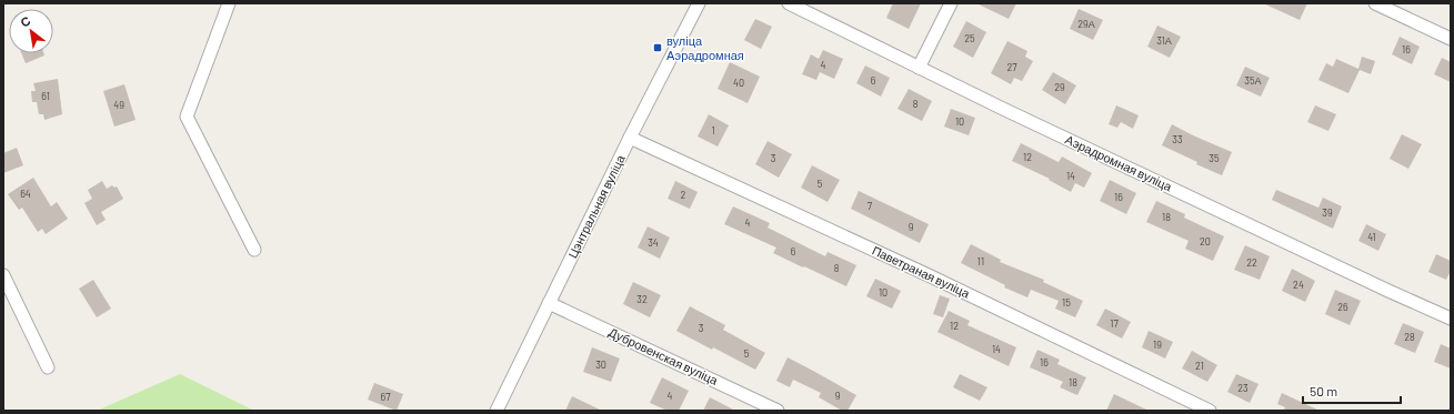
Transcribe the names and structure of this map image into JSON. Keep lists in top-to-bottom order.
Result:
{
  "streets": {
    "street": [
      "Аэрадромная вуліца",
      "Цэнтральная вуліца",
      "Паветраная вуліца",
      "Дубровенская вуліца"
    ]
  },
  "crossings": [
    ["Цэнтральная вуліца", "Паветраная вуліца"],
    ["Цэнтральная вуліца", "Дубровенская вуліца"]
  ],
  "places": {
    "transit": ["вуліца Аэрадромная"]
  },
  "house_numbers": [
    "29А",
    "25",
    "31А",
    "16",
    "4",
    "27",
    "6",
    "35А",
    "40",
    "29",
    "61",
    "8",
    "49",
    "10",
    "1",
    "33",
    "12",
    "3",
    "35",
    "14",
    "5",
    "64",
    "2",
    "16",
    "7",
    "39",
    "18",
    "4",
    "9",
    "41",
    "20",
    "34",
    "6",
    "11",
    "22",
    "8",
    "24",
    "10",
    "32",
    "15",
    "26",
    "17",
    "12",
    "3",
    "28",
    "19",
    "14",
    "5",
    "16",
    "30",
    "21",
    "18",
    "23",
    "4",
    "9",
    "67"
  ],
  "scale_bar": "50 m",
  "north": "top left"
}
